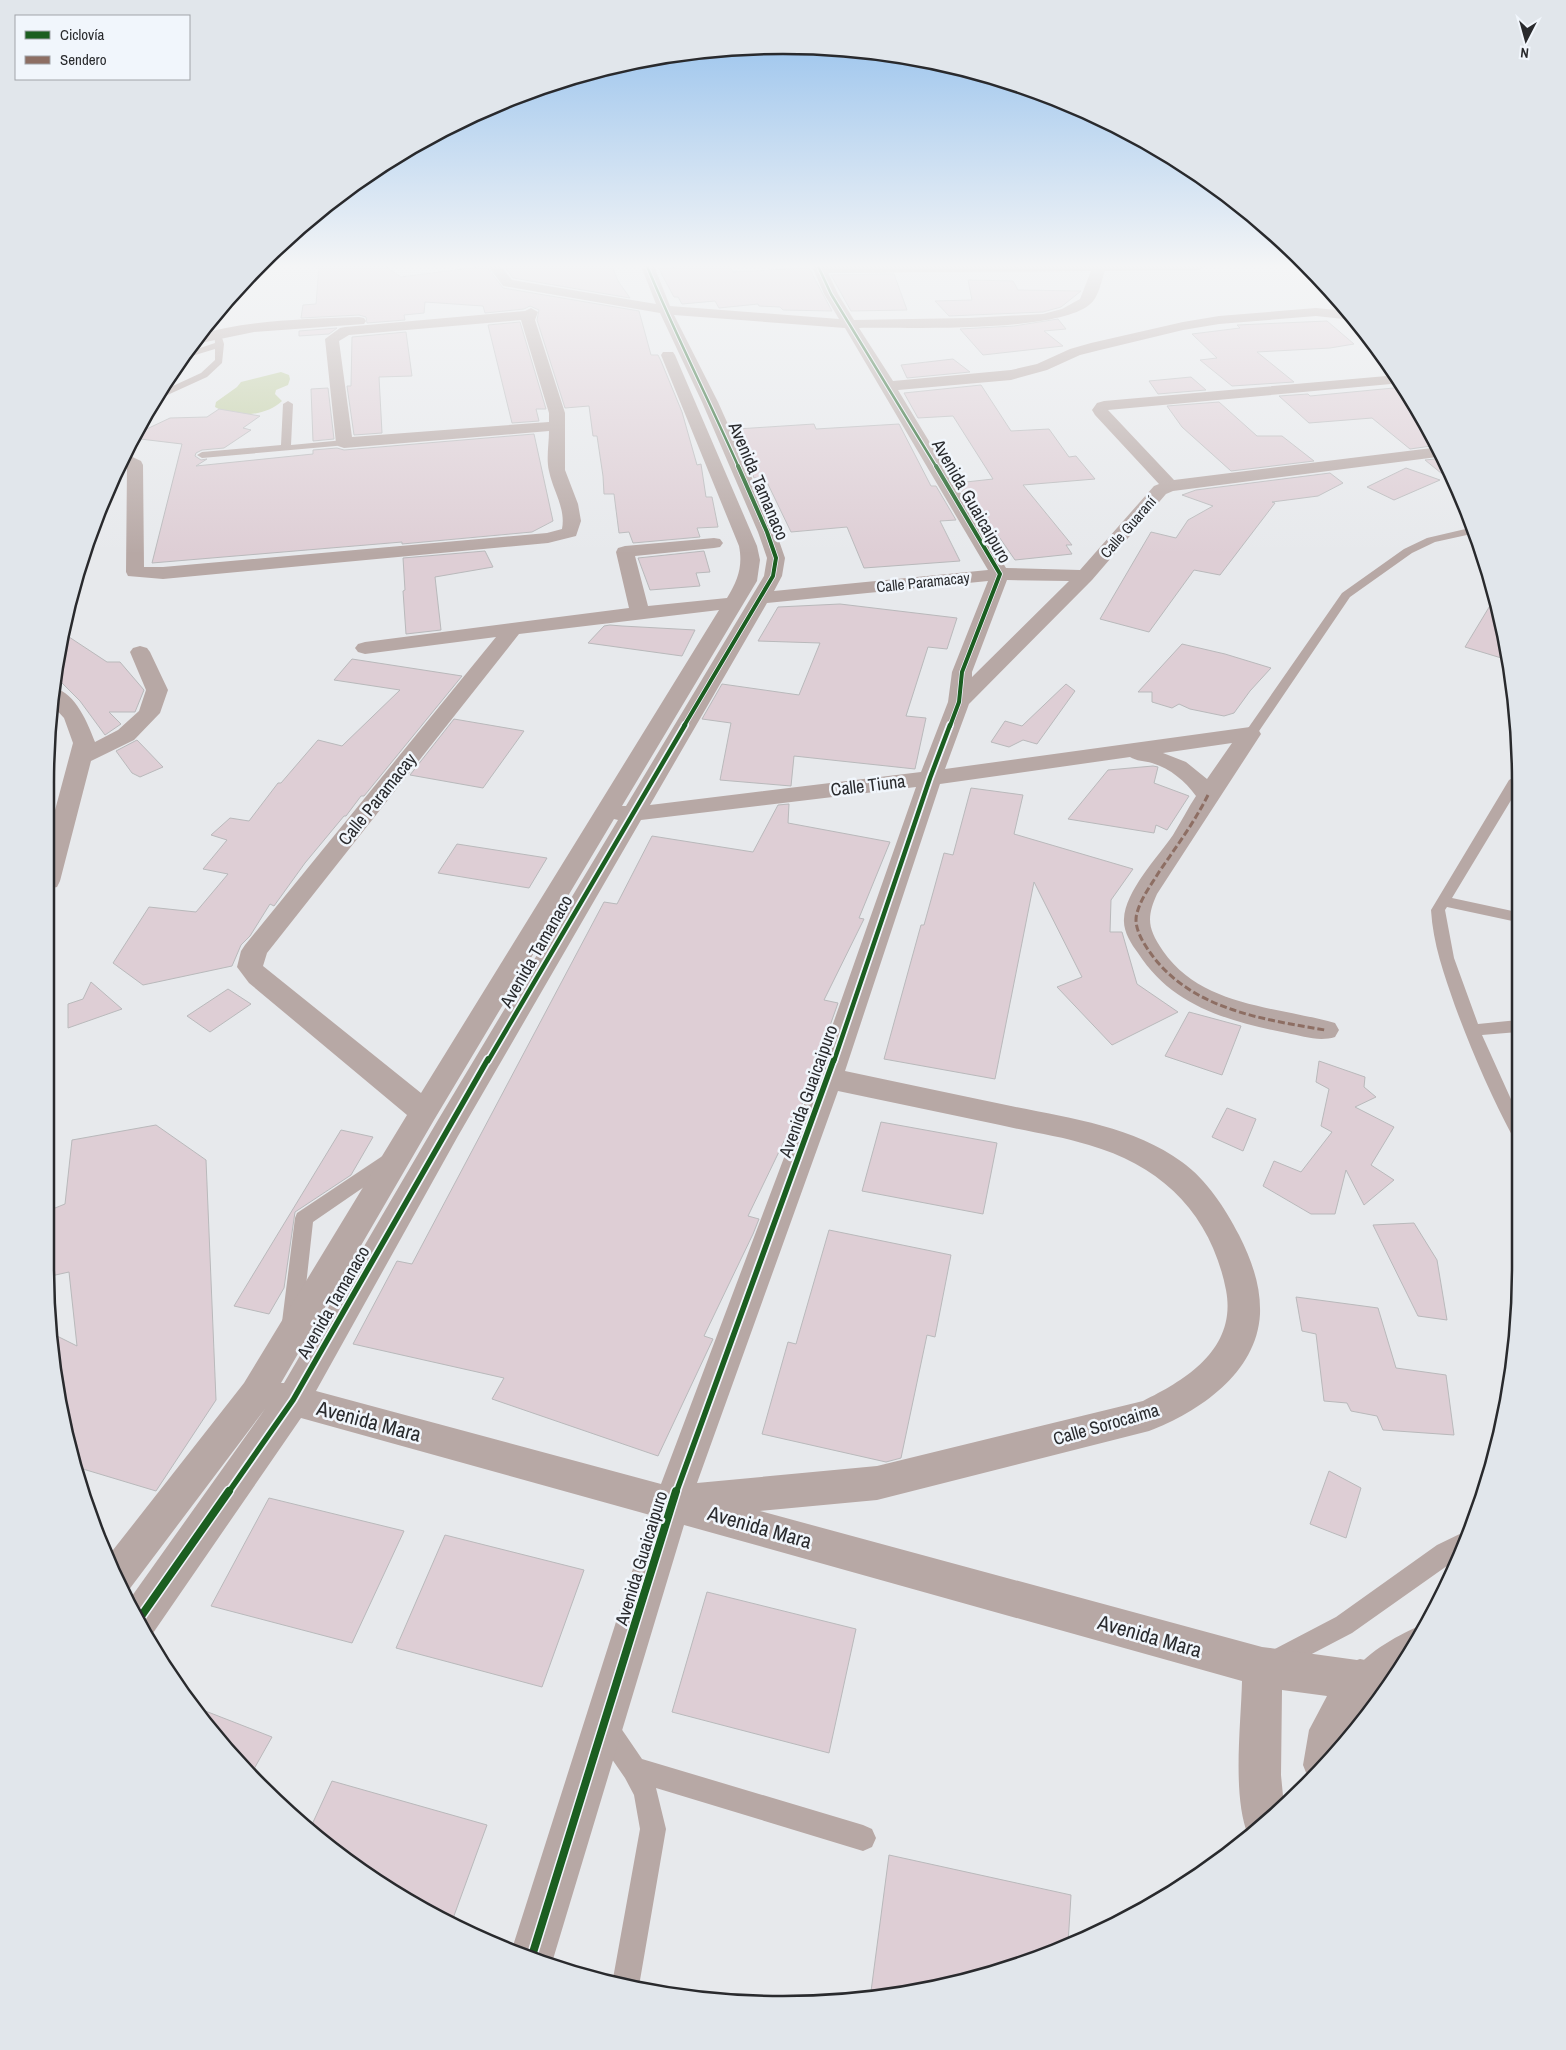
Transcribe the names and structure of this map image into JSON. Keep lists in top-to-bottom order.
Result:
{
  "streets": {
    "street": [
      "Avenida Tamanaco",
      "Avenida Guaicaipuro",
      "Calle Guaraní",
      "Calle Paramacay",
      "Calle Tiuna",
      "Avenida Mara",
      "Calle Sorocaima"
    ]
  },
  "crossings": [
    ["Avenida Tamanaco", "Calle Paramacay"],
    ["Avenida Tamanaco", "Calle Tiuna"],
    ["Avenida Tamanaco", "Avenida Mara"],
    ["Avenida Guaicaipuro", "Calle Guaraní"],
    ["Avenida Guaicaipuro", "Calle Paramacay"],
    ["Avenida Guaicaipuro", "Calle Tiuna"],
    ["Avenida Guaicaipuro", "Avenida Mara"],
    ["Avenida Guaicaipuro", "Calle Sorocaima"],
    ["Calle Guaraní", "Calle Paramacay"],
    ["Avenida Mara", "Calle Sorocaima"]
  ],
  "legend": ["Ciclovía", "Sendero"],
  "north": "bottom"
}
